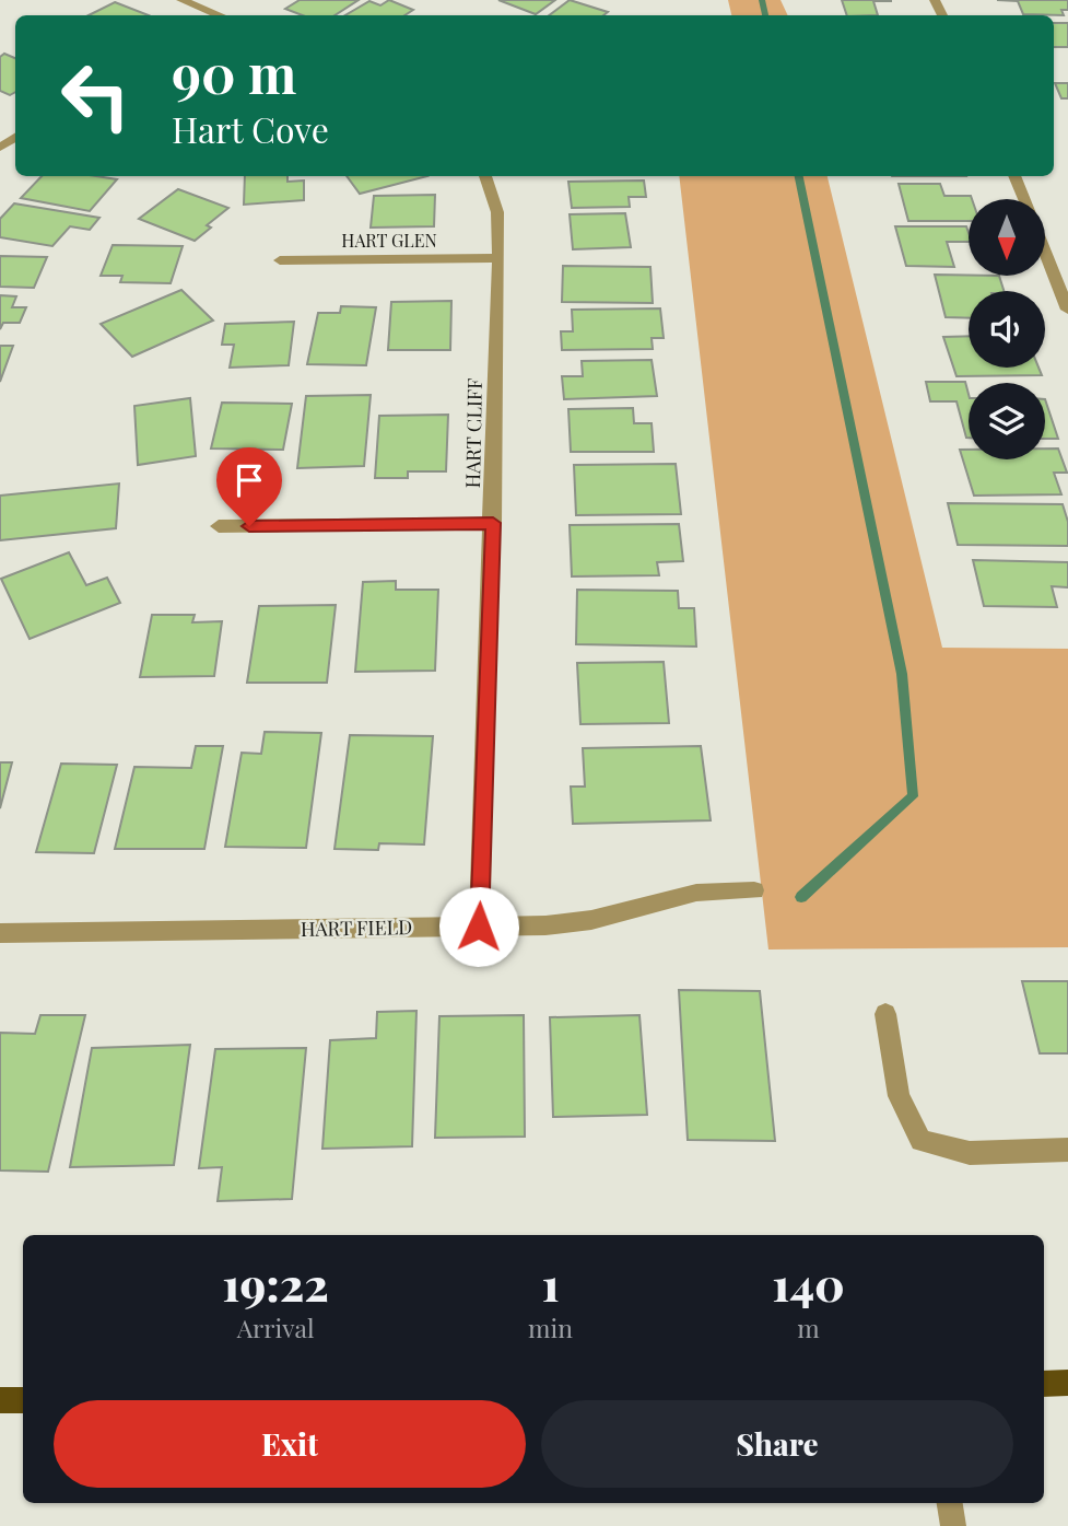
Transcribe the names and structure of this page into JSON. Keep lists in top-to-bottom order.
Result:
{
  "streets": {
    "street": ["HART GLEN", "HART CLIFF", "HART FIELD"]
  },
  "crossings": [
    ["HART GLEN", "HART CLIFF"],
    ["HART CLIFF", "HART FIELD"]
  ],
  "north": "bottom",
  "page": {
    "turn": ["90 m", "Hart Cove"],
    "eta": [
      "19:22",
      "Arrival",
      "1",
      "min",
      "140",
      "m"
    ],
    "buttons": ["Exit", "Share"]
  }
}
